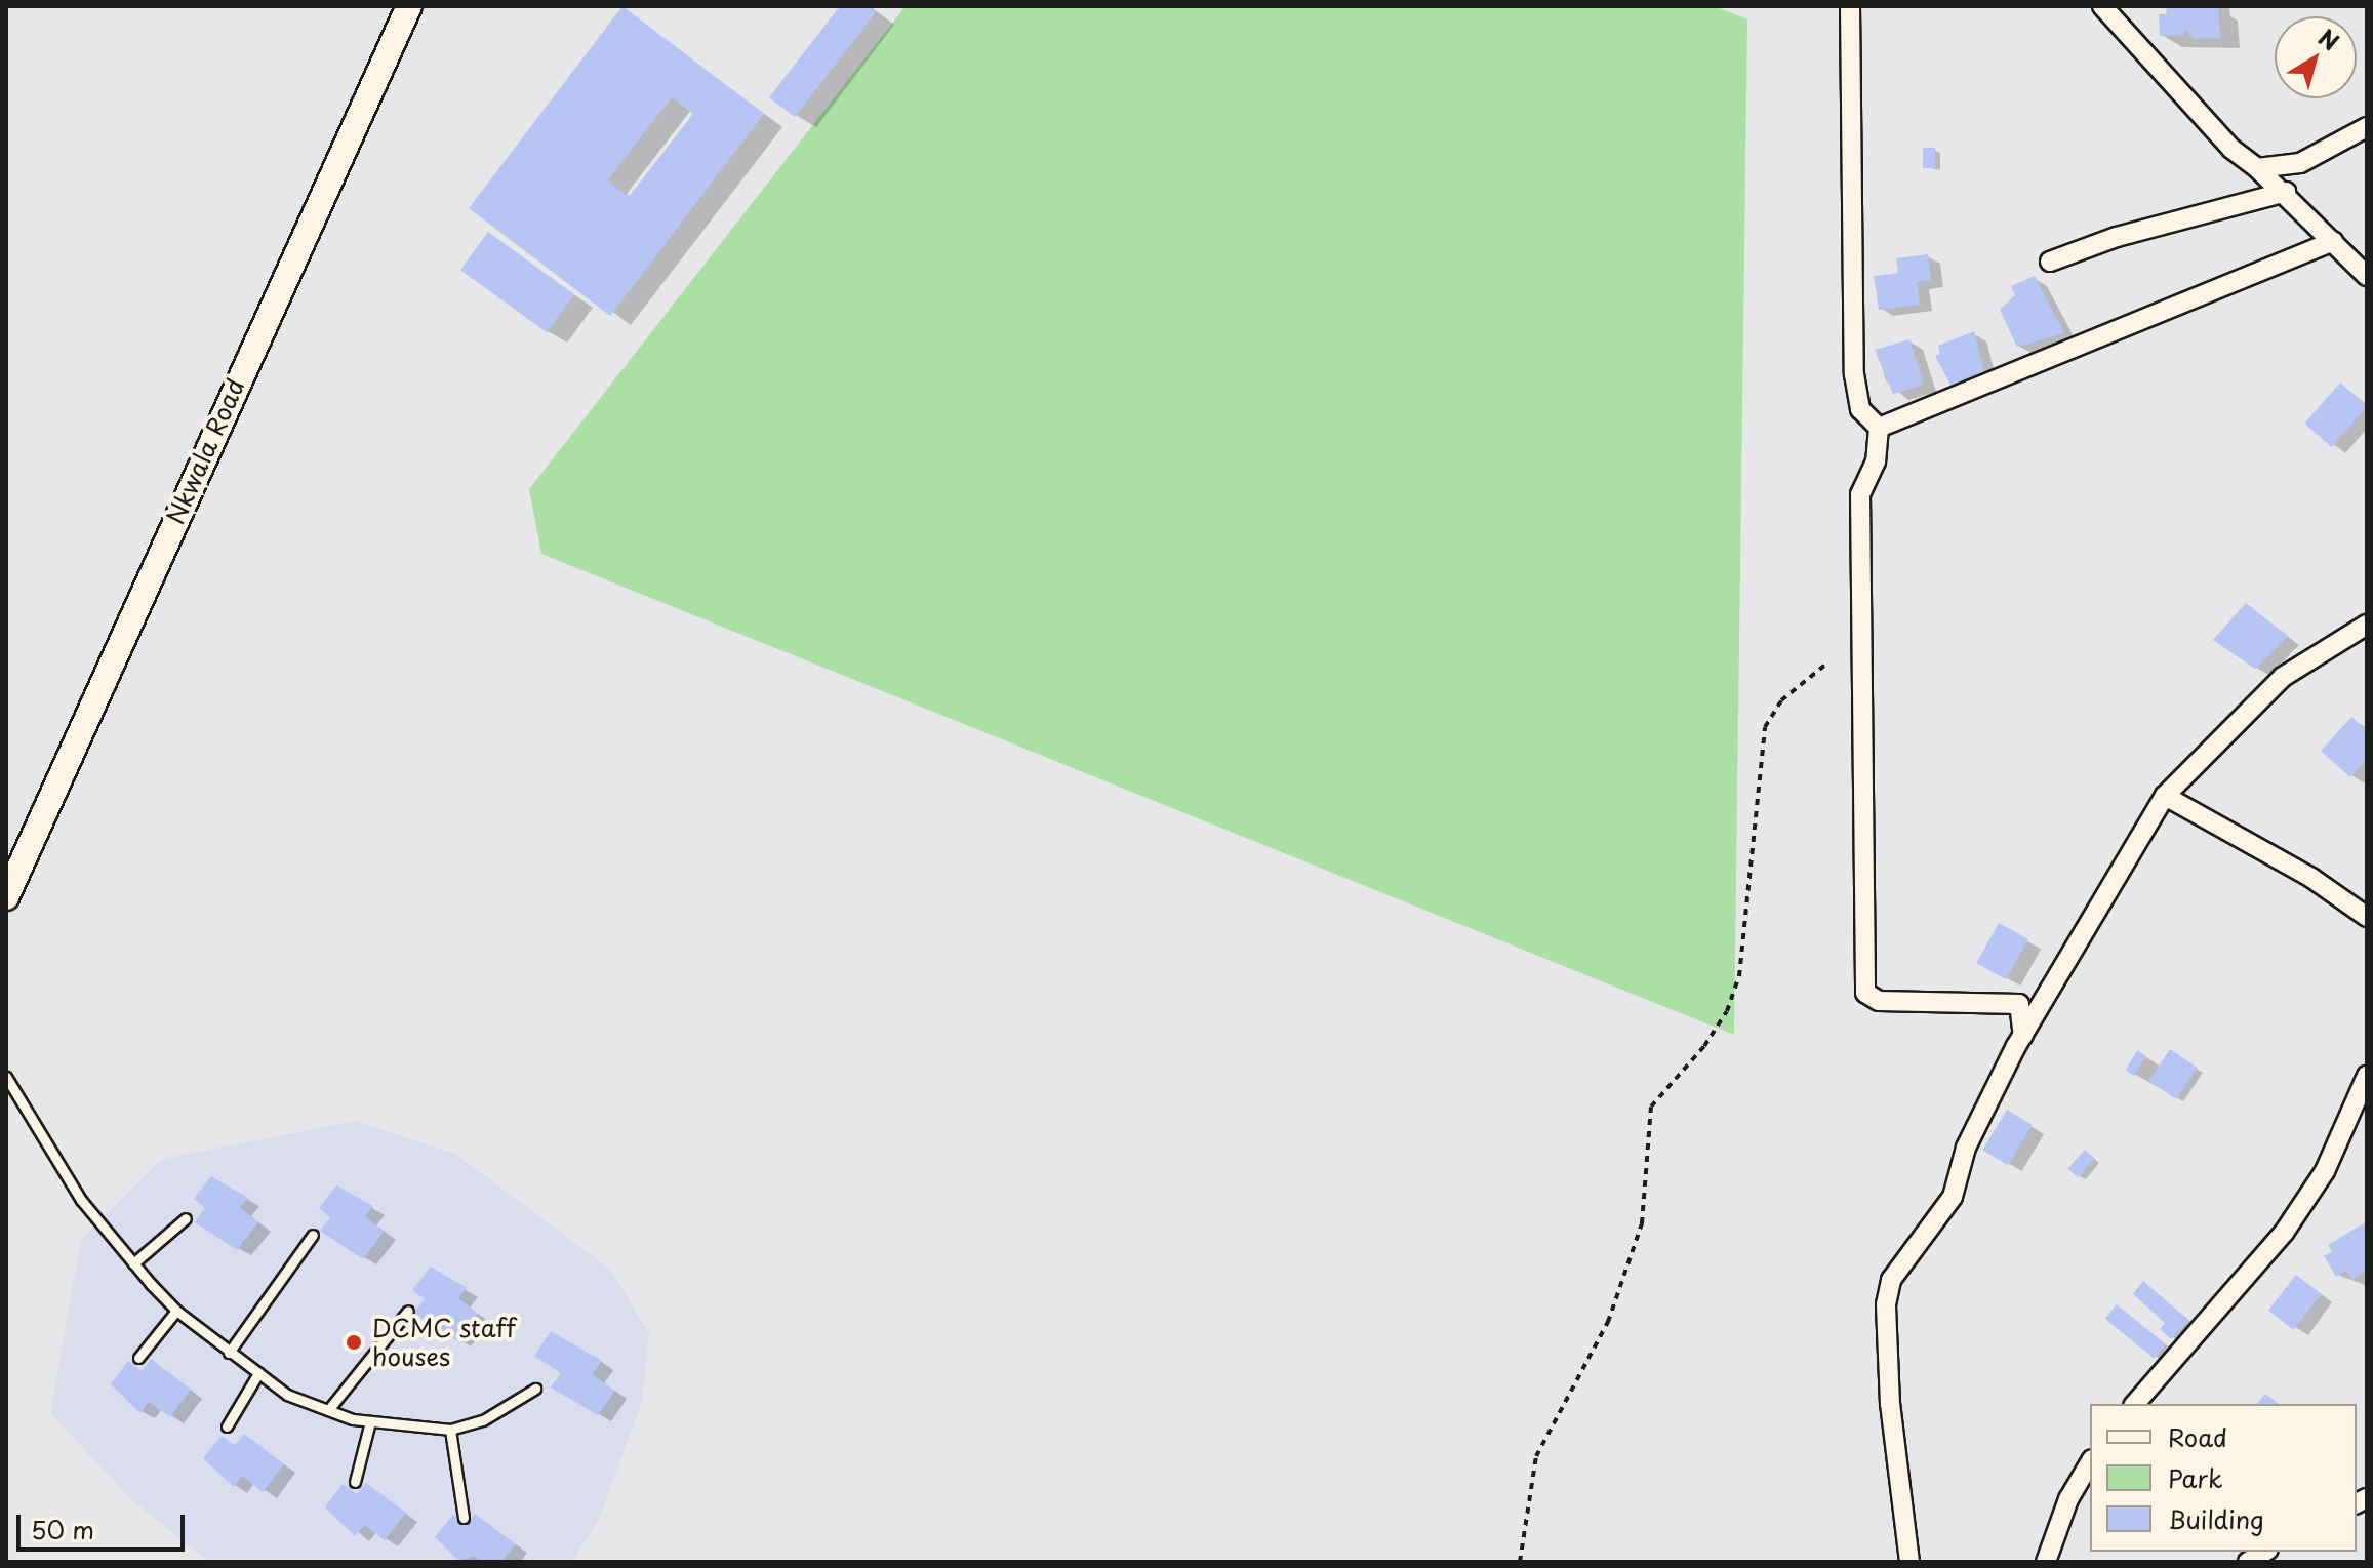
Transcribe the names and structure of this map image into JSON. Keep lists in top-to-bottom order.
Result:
{
  "streets": {
    "street": ["Nkwala Road"]
  },
  "places": ["DCMC staff houses"],
  "legend": ["Road", "Park", "Building"],
  "scale_bar": "50 m",
  "north": "top right"
}
